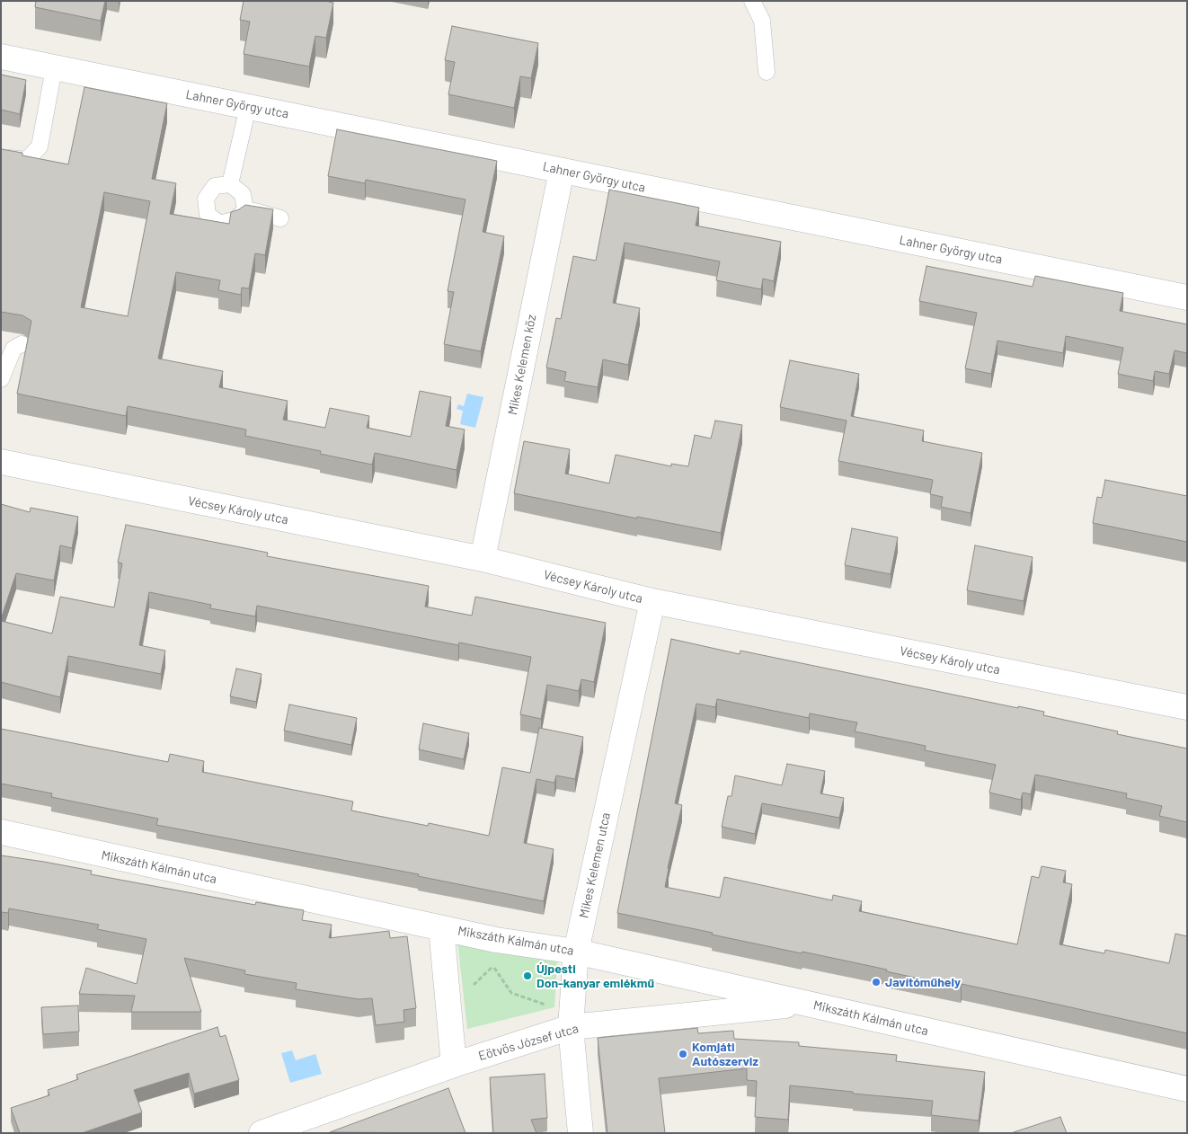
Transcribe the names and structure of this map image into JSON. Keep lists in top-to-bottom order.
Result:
{
  "streets": {
    "street": [
      "Lahner György utca",
      "Mikes Kelemen köz",
      "Vécsey Károly utca",
      "Mikes Kelemen utca",
      "Mikszáth Kálmán utca",
      "Eötvös József utca"
    ]
  },
  "crossings": [
    ["Lahner György utca", "Mikes Kelemen köz"],
    ["Mikes Kelemen köz", "Vécsey Károly utca"],
    ["Vécsey Károly utca", "Mikes Kelemen utca"],
    ["Mikes Kelemen utca", "Mikszáth Kálmán utca"],
    ["Mikes Kelemen utca", "Eötvös József utca"],
    ["Mikszáth Kálmán utca", "Eötvös József utca"]
  ],
  "places": ["Újpesti Don-kanyar emlékmű", "Javítóműhely", "Komjáti Autószerviz"]
}
